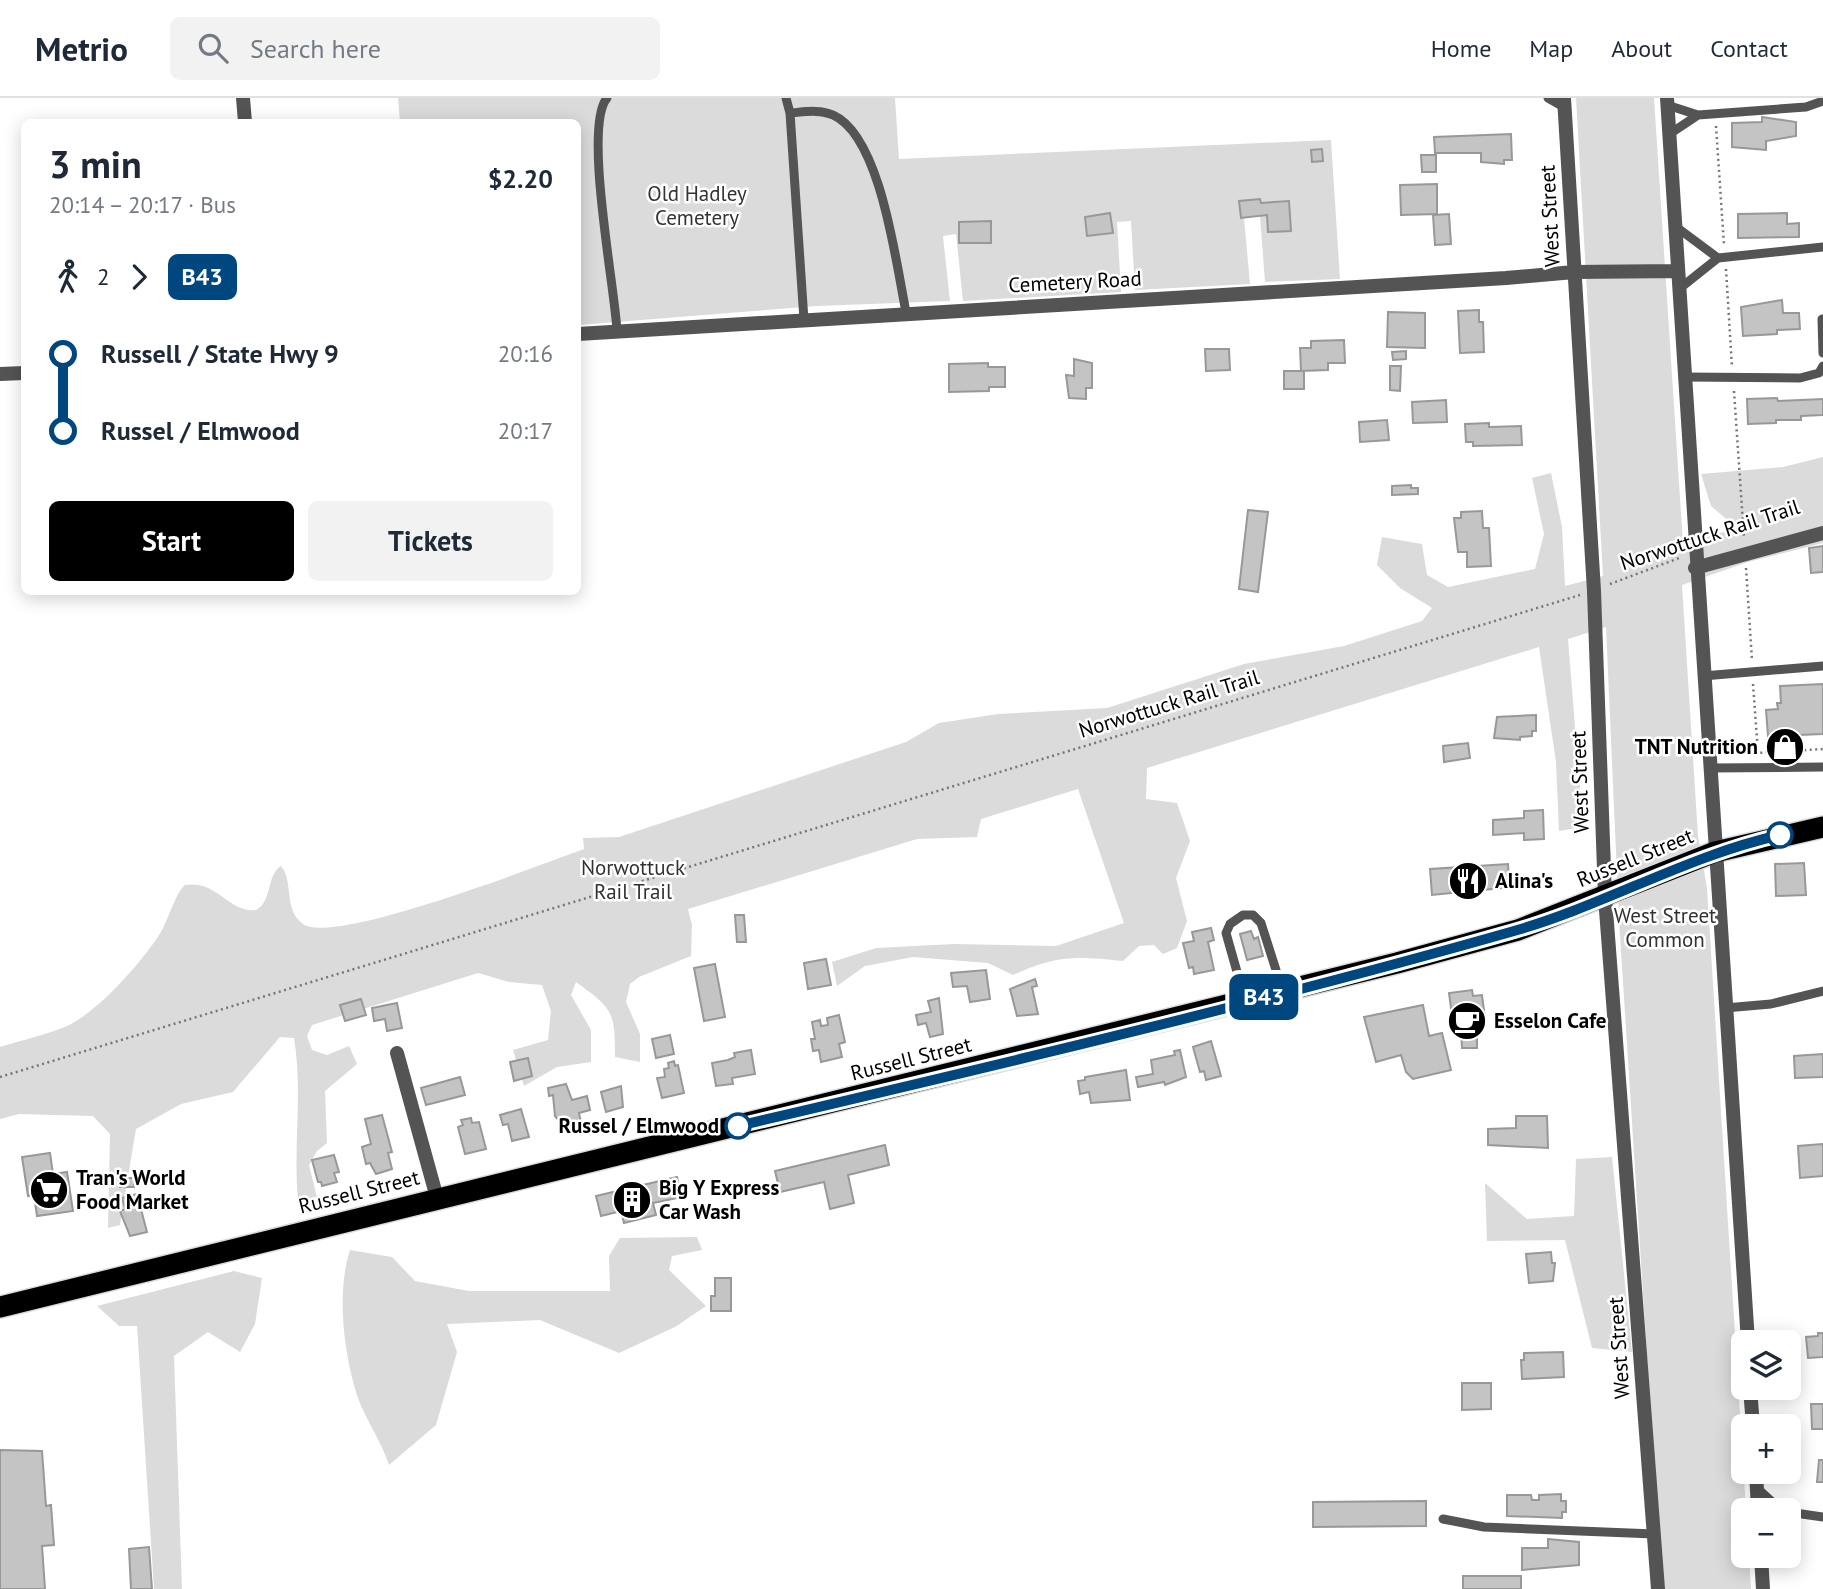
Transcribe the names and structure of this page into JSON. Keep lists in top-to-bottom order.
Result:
{
  "streets": {
    "highway": ["Russell Street"],
    "street": ["West Street", "Cemetery Road"],
    "path": ["Norwottuck Rail Trail"]
  },
  "crossings": [
    ["West Street", "Cemetery Road"],
    ["West Street", "Norwottuck Rail Trail"],
    ["West Street", "Russell Street"]
  ],
  "parks": ["Old Hadley Cemetery", "Norwottuck Rail Trail", "West Street Common"],
  "places": {
    "shop": ["TNT Nutrition"],
    "restaurant": ["Alina's"],
    "cafe": ["Esselon Cafe"],
    "other": ["Russel / Elmwood"],
    "supermarket": ["Tran's World Food Market"],
    "building": ["Big Y Express Car Wash"]
  },
  "lines": ["bus line B43"],
  "page": {
    "header": "Metrio",
    "search": "Search here",
    "nav": [
      "Home",
      "Map",
      "About",
      "Contact"
    ],
    "on_map": "B43",
    "heading": ["3 min", "20:14 – 20:17 · Bus", "$2.20"],
    "legs": ["2", "B43"],
    "list": [
      {
        "name": "Russell / State Hwy 9",
        "value": "20:16"
      },
      {
        "name": "Russel / Elmwood",
        "value": "20:17"
      }
    ],
    "buttons": ["Start", "Tickets"],
    "map_buttons": ["+", "−"]
  }
}
